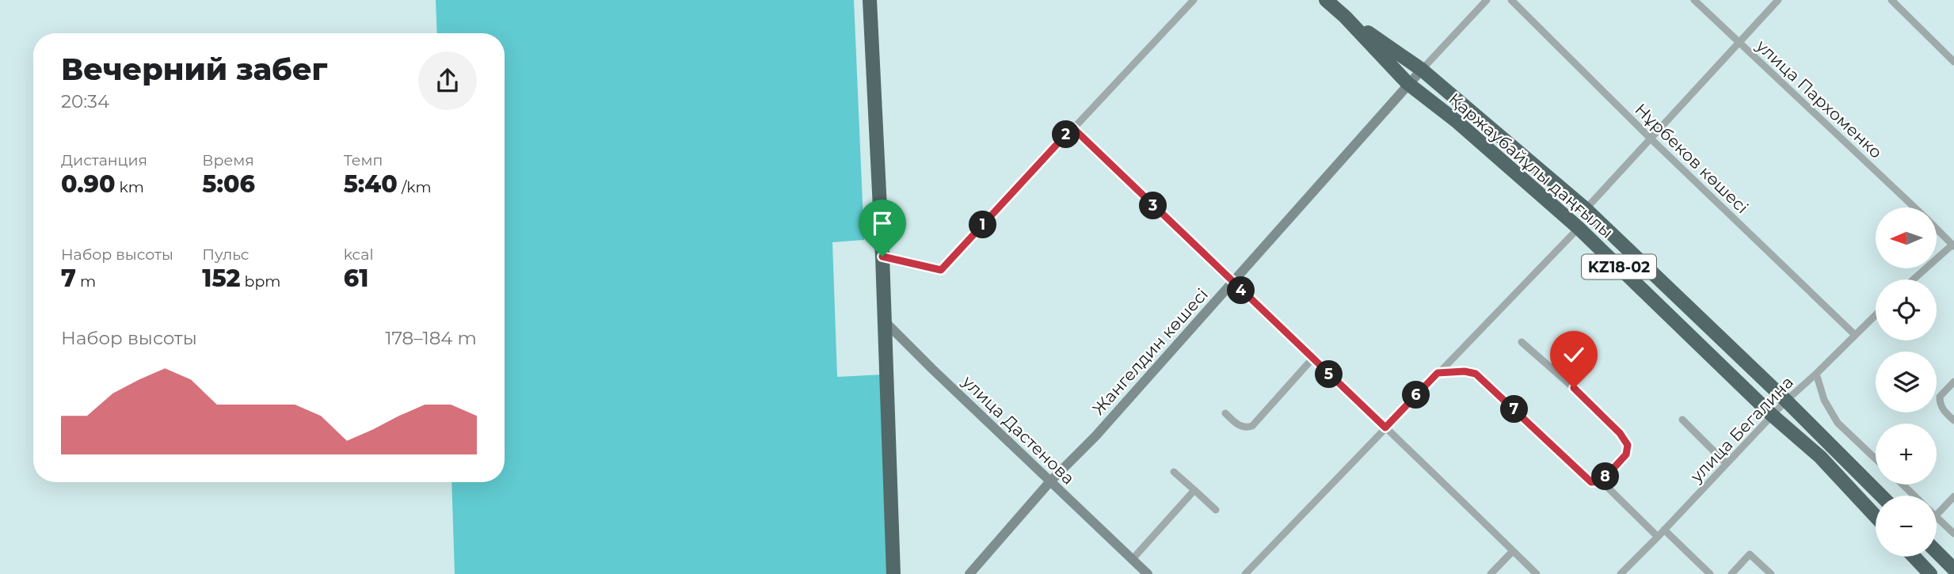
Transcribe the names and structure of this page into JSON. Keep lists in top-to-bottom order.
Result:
{
  "streets": {
    "highway": ["Қаржаубайұлы даңғылы", "KZ18-02"],
    "street": [
      "улица Пархоменко",
      "Нұрбеков көшесі",
      "Жангелдин көшесі",
      "улица Бегалина",
      "улица Дастенова"
    ]
  },
  "crossings": [
    ["Нұрбеков көшесі", "улица Бегалина"],
    ["Қаржаубайұлы даңғылы", "Жангелдин көшесі"],
    ["Қаржаубайұлы даңғылы", "улица Бегалина"],
    ["Жангелдин көшесі", "улица Дастенова"]
  ],
  "north": "left",
  "page": {
    "heading": ["Вечерний забег", "20:34"],
    "pins": [
      "2",
      "3",
      "1",
      "4",
      "5",
      "6",
      "7",
      "8"
    ],
    "stats": [
      ["Дистанция", "0.90 km"],
      ["Время", "5:06"],
      ["Темп", "5:40 /km"],
      ["Набор высоты", "7 m"],
      ["Пульс", "152 bpm"],
      ["kcal", "61"]
    ],
    "map_buttons": ["+", "−"],
    "chart": ["Набор высоты", "178–184 m"]
  }
}
